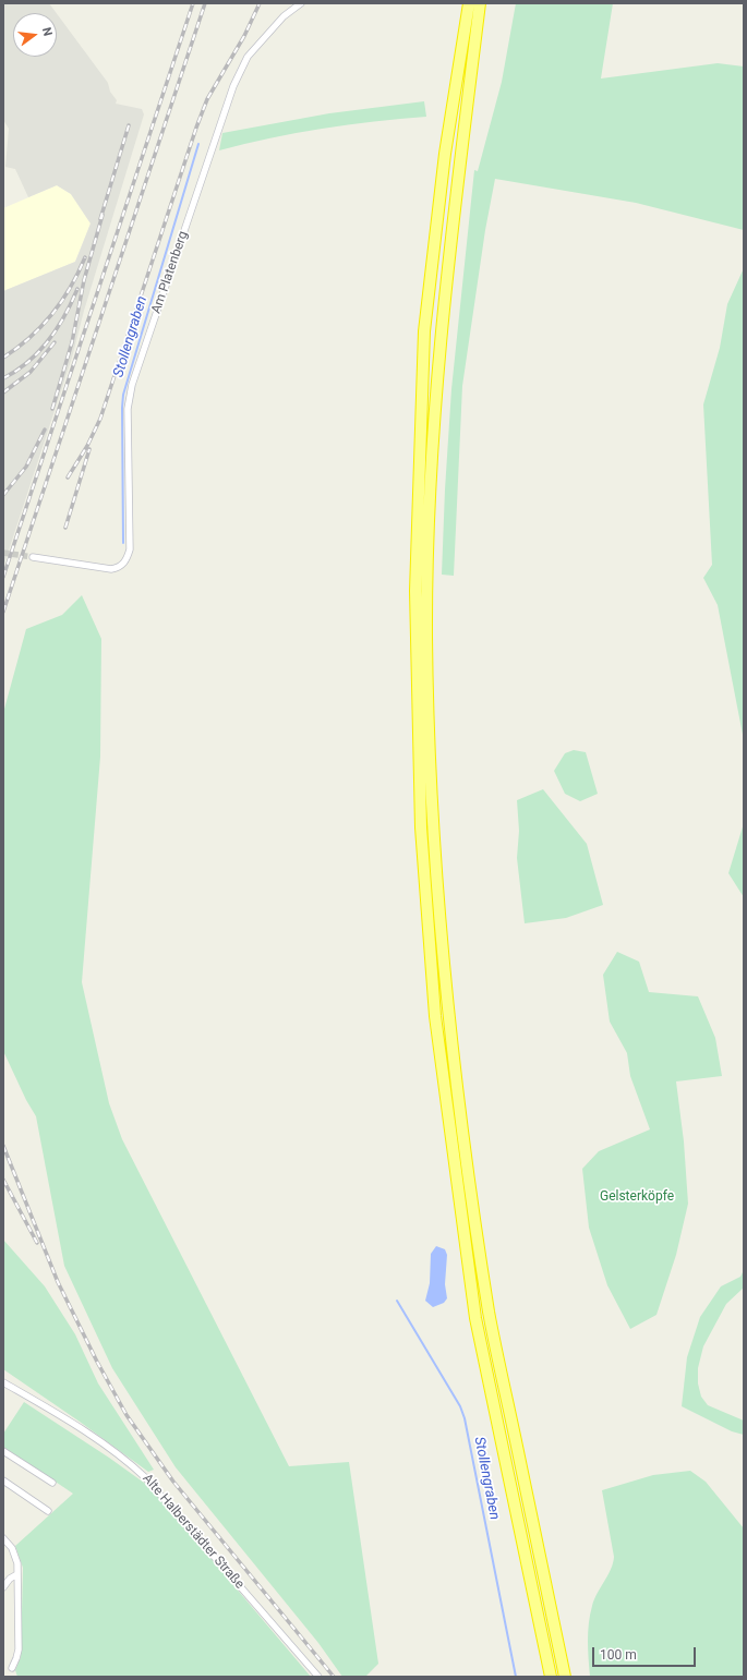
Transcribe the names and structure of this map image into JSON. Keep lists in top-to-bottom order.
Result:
{
  "streets": {
    "street": ["Am Platenberg", "Alte Halberstädter Straße"]
  },
  "water": ["Stollengraben"],
  "parks": ["Gelsterköpfe"],
  "scale_bar": "100 m",
  "north": "right"
}
